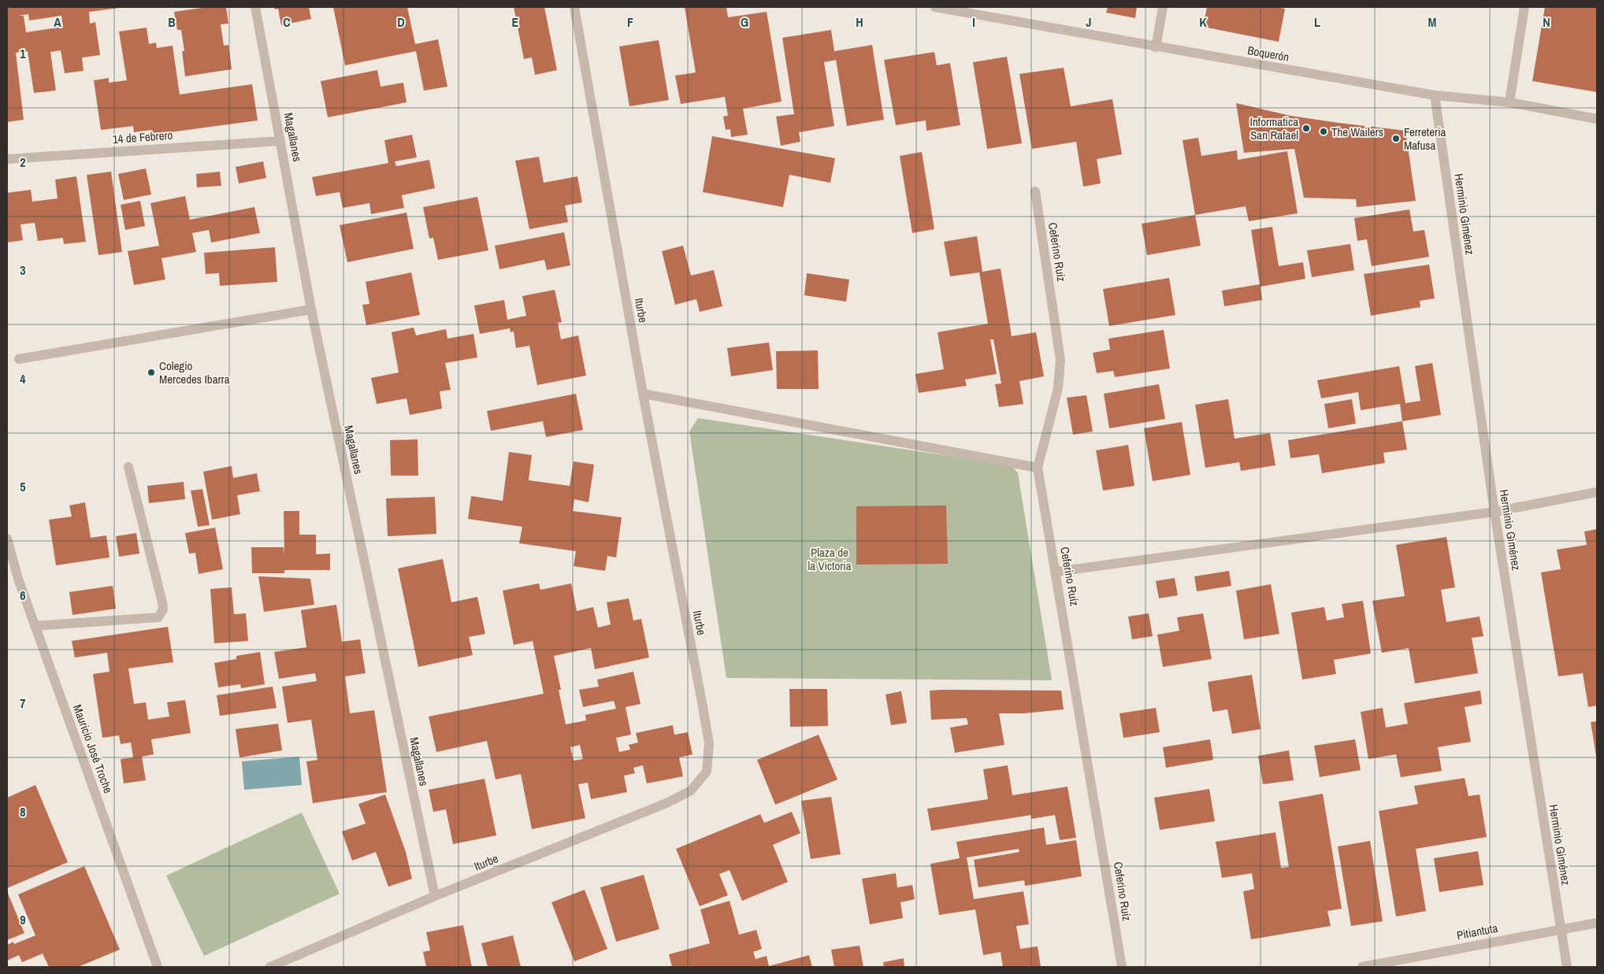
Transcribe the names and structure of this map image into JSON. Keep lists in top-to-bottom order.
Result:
{
  "streets": {
    "street": [
      "Boquerón",
      "14 de Febrero",
      "Magallanes",
      "Herminio Giménez",
      "Ceferino Ruíz",
      "Iturbe",
      "Mauricio José Troche",
      "Pitiantuta"
    ]
  },
  "crossings": [
    ["Boquerón", "Herminio Giménez"],
    ["14 de Febrero", "Magallanes"],
    ["Magallanes", "Iturbe"],
    ["Herminio Giménez", "Pitiantuta"]
  ],
  "parks": ["Plaza de la Victoria"],
  "places": [
    "Informatica San Rafael",
    "The Wailers",
    "Ferreteria Mafusa",
    "Colegio Mercedes Ibarra"
  ],
  "grid": {
    "columns": [
      "A",
      "B",
      "C",
      "D",
      "E",
      "F",
      "G",
      "H",
      "I",
      "J",
      "K",
      "L",
      "M",
      "N"
    ],
    "rows": [
      "1",
      "2",
      "3",
      "4",
      "5",
      "6",
      "7",
      "8",
      "9"
    ]
  }
}
